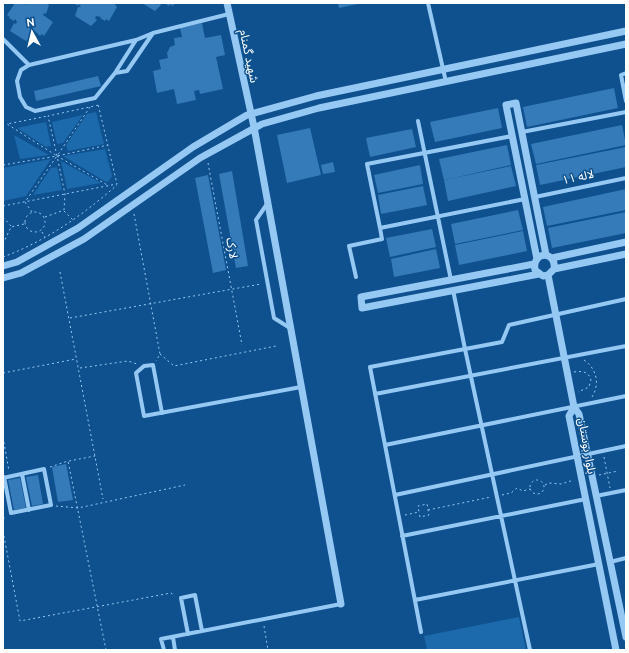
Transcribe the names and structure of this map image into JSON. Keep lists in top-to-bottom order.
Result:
{
  "streets": {
    "street": ["شهید گمنام", "لاله ۱۱", "بلوار بوستان"],
    "path": ["لارک"]
  },
  "north": "top"
}
